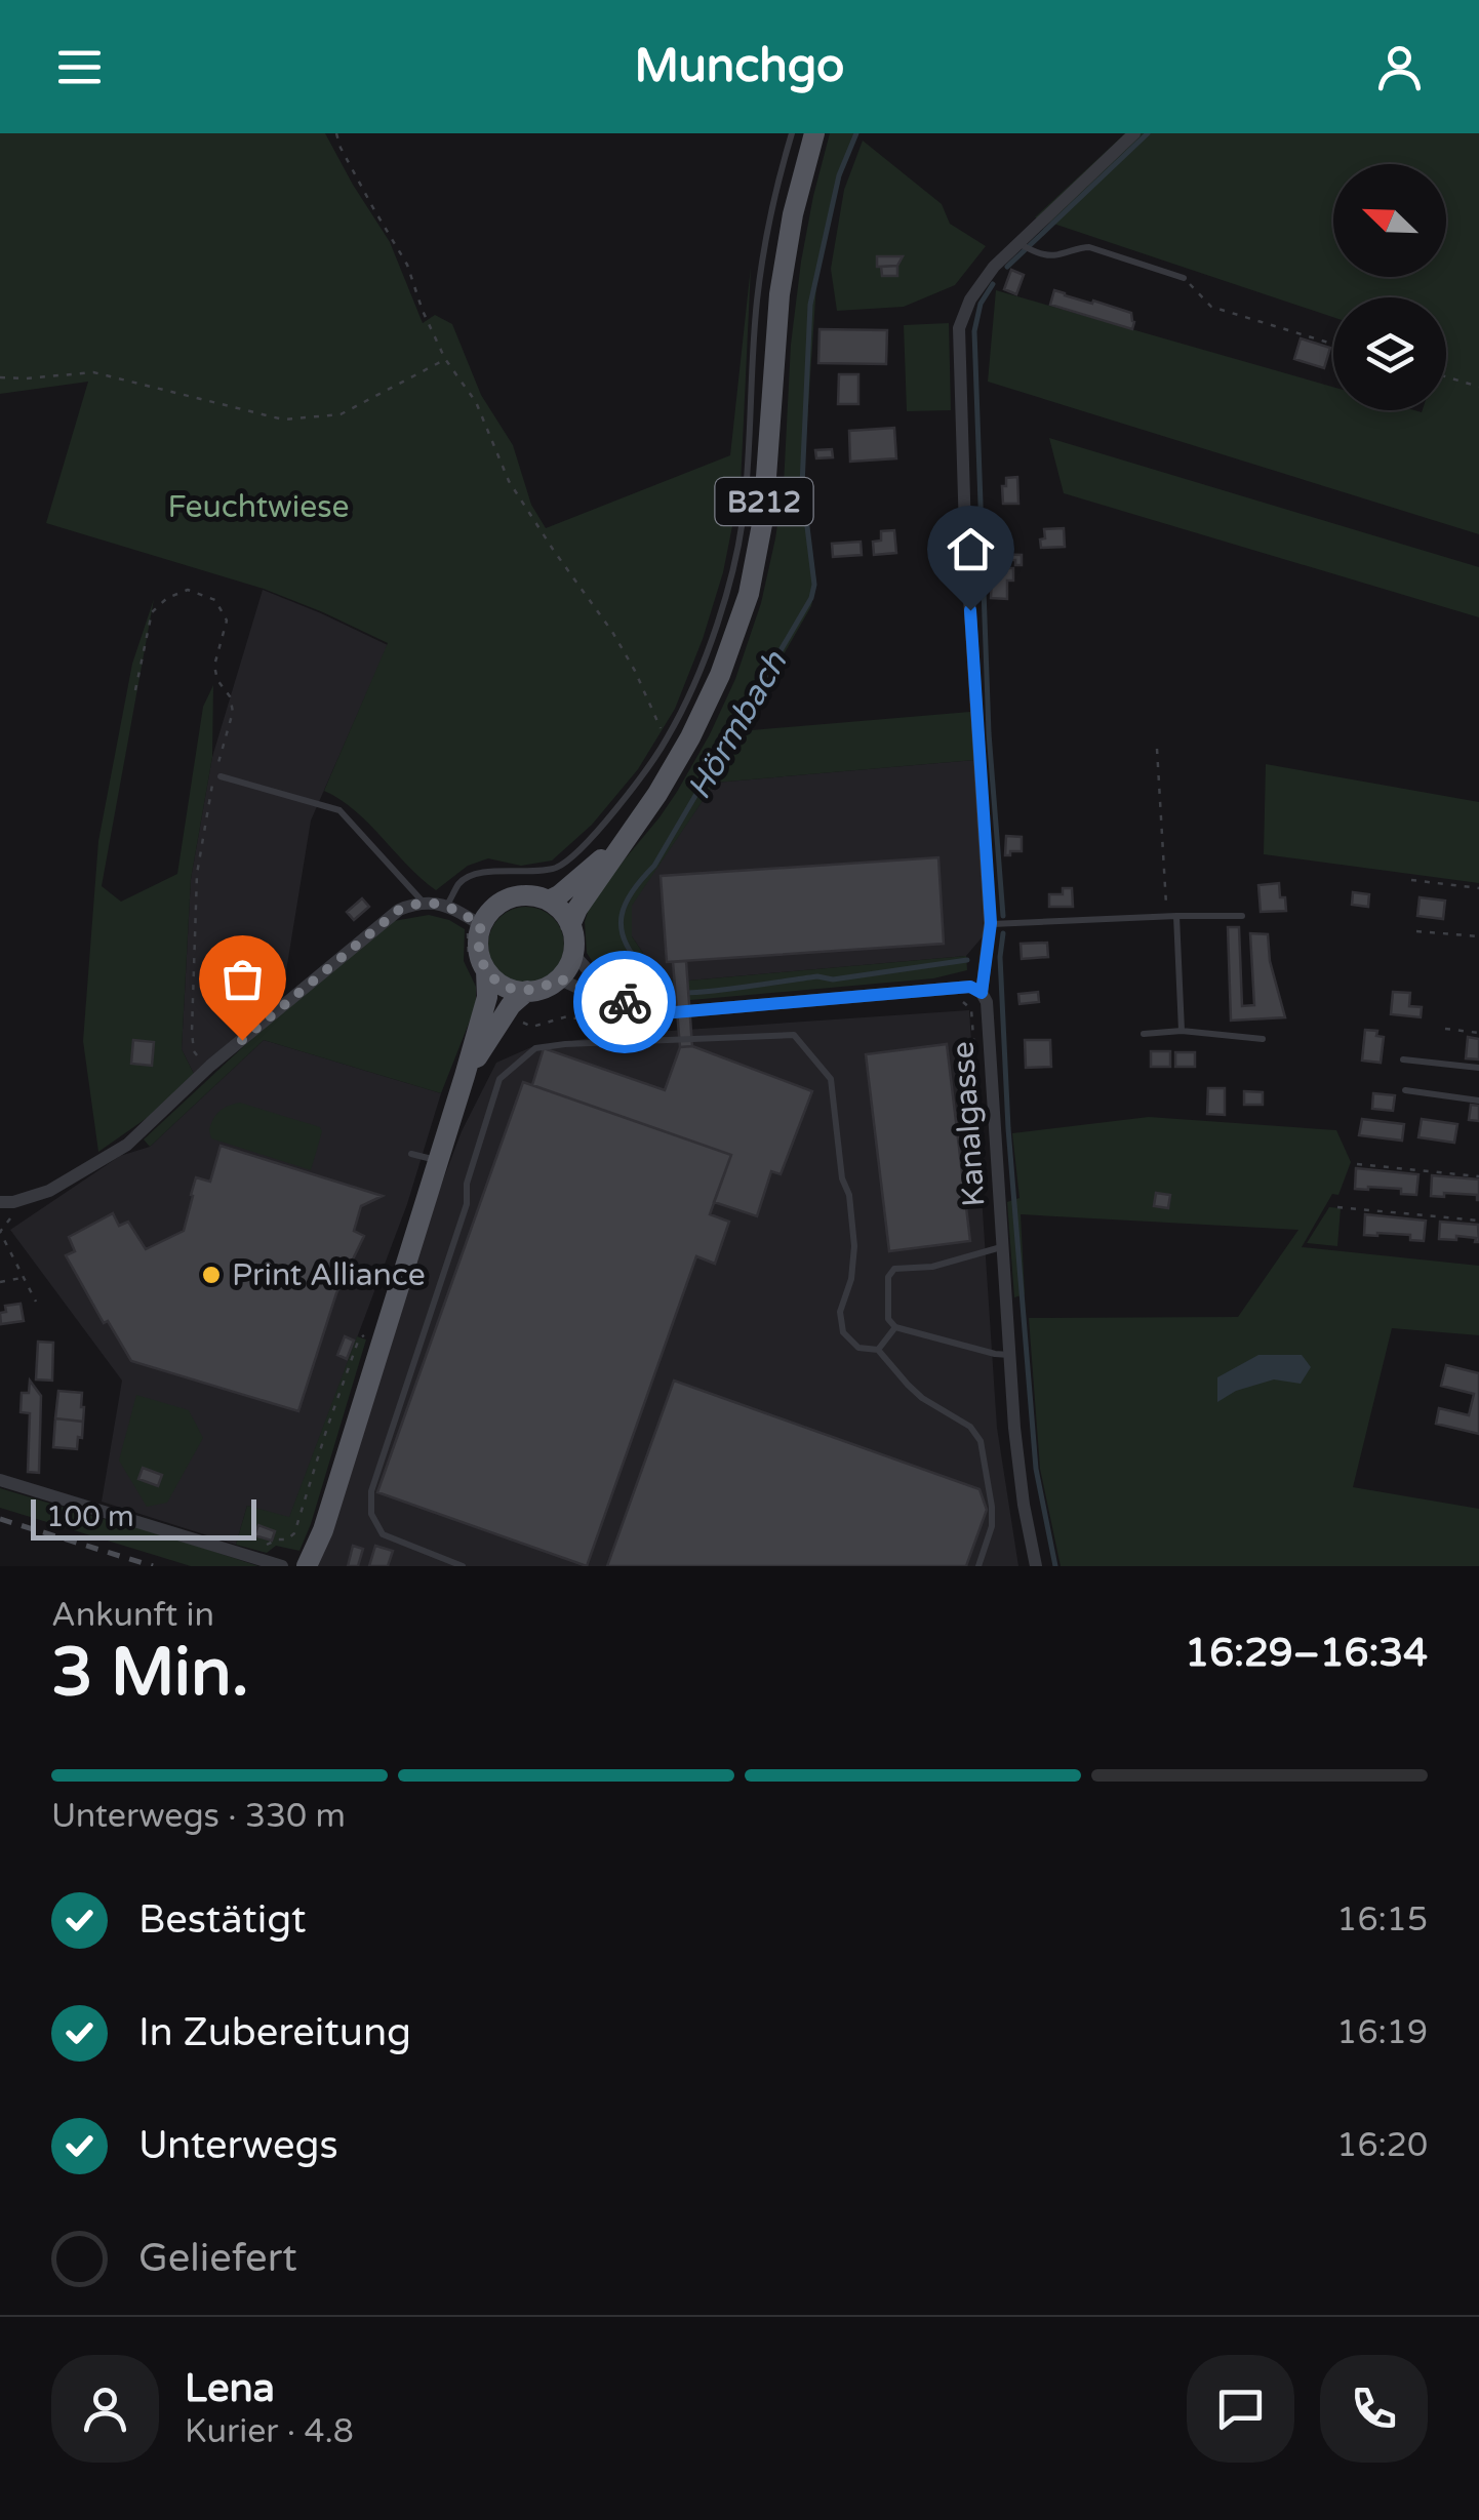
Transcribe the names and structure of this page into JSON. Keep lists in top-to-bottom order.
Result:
{
  "streets": {
    "main road": ["B212"],
    "street": ["Kanalgasse"]
  },
  "water": ["Hörmbach"],
  "parks": ["Feuchtwiese"],
  "places": ["Print Alliance"],
  "scale_bar": "100 m",
  "north": "top left",
  "page": {
    "header": "Munchgo",
    "scale": "100 m",
    "heading": ["3 Min.", "Ankunft in", "16:29–16:34"],
    "panel": ["Lena", "Kurier · 4.8"],
    "bar": "Unterwegs · 330 m",
    "list": [
      ["Bestätigt", "16:15"],
      ["In Zubereitung", "16:19"],
      ["Unterwegs", "16:20"],
      "Geliefert"
    ]
  }
}
